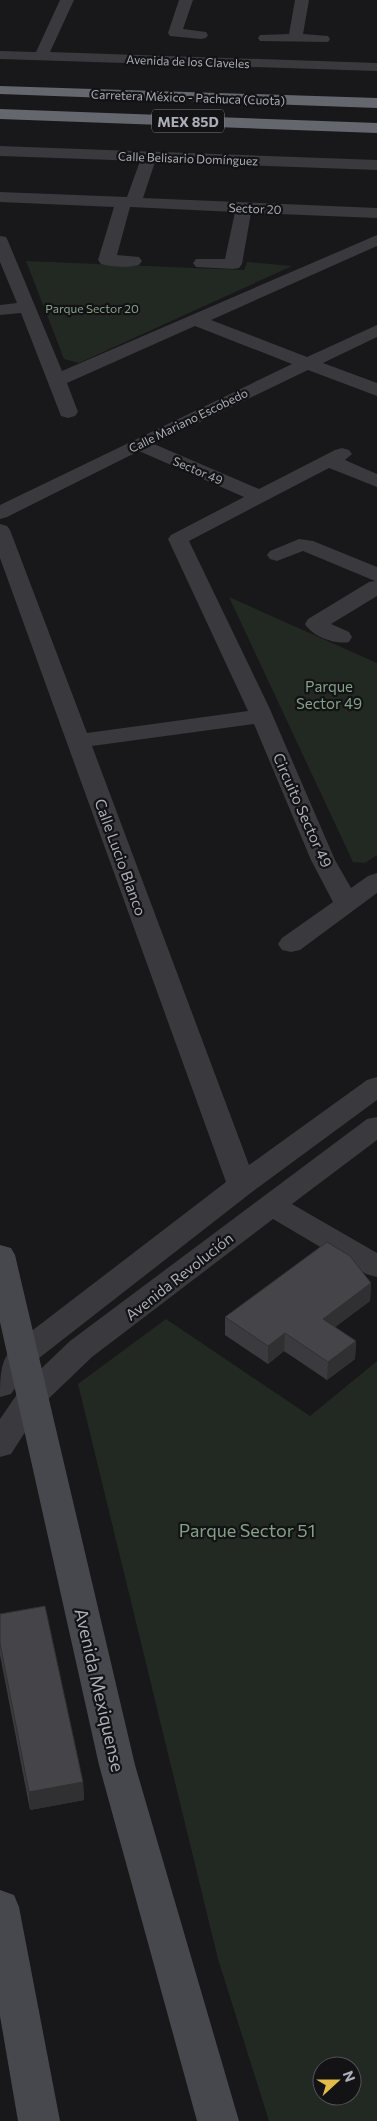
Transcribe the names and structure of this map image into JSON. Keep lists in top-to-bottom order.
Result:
{
  "streets": {
    "highway": ["Carretera México - Pachuca (Cuota)", "MEX 85D"],
    "main road": ["Avenida Mexiquense"],
    "street": [
      "Avenida de los Claveles",
      "Calle Belisario Domínguez",
      "Sector 20",
      "Calle Mariano Escobedo",
      "Sector 49",
      "Circuito Sector 49",
      "Calle Lucio Blanco",
      "Avenida Revolución"
    ]
  },
  "crossings": [
    ["Calle Mariano Escobedo", "Sector 49"],
    ["Sector 49", "Circuito Sector 49"],
    ["Avenida Revolución", "Avenida Mexiquense"]
  ],
  "parks": ["Parque Sector 20", "Parque Sector 49", "Parque Sector 51"],
  "north": "right"
}
